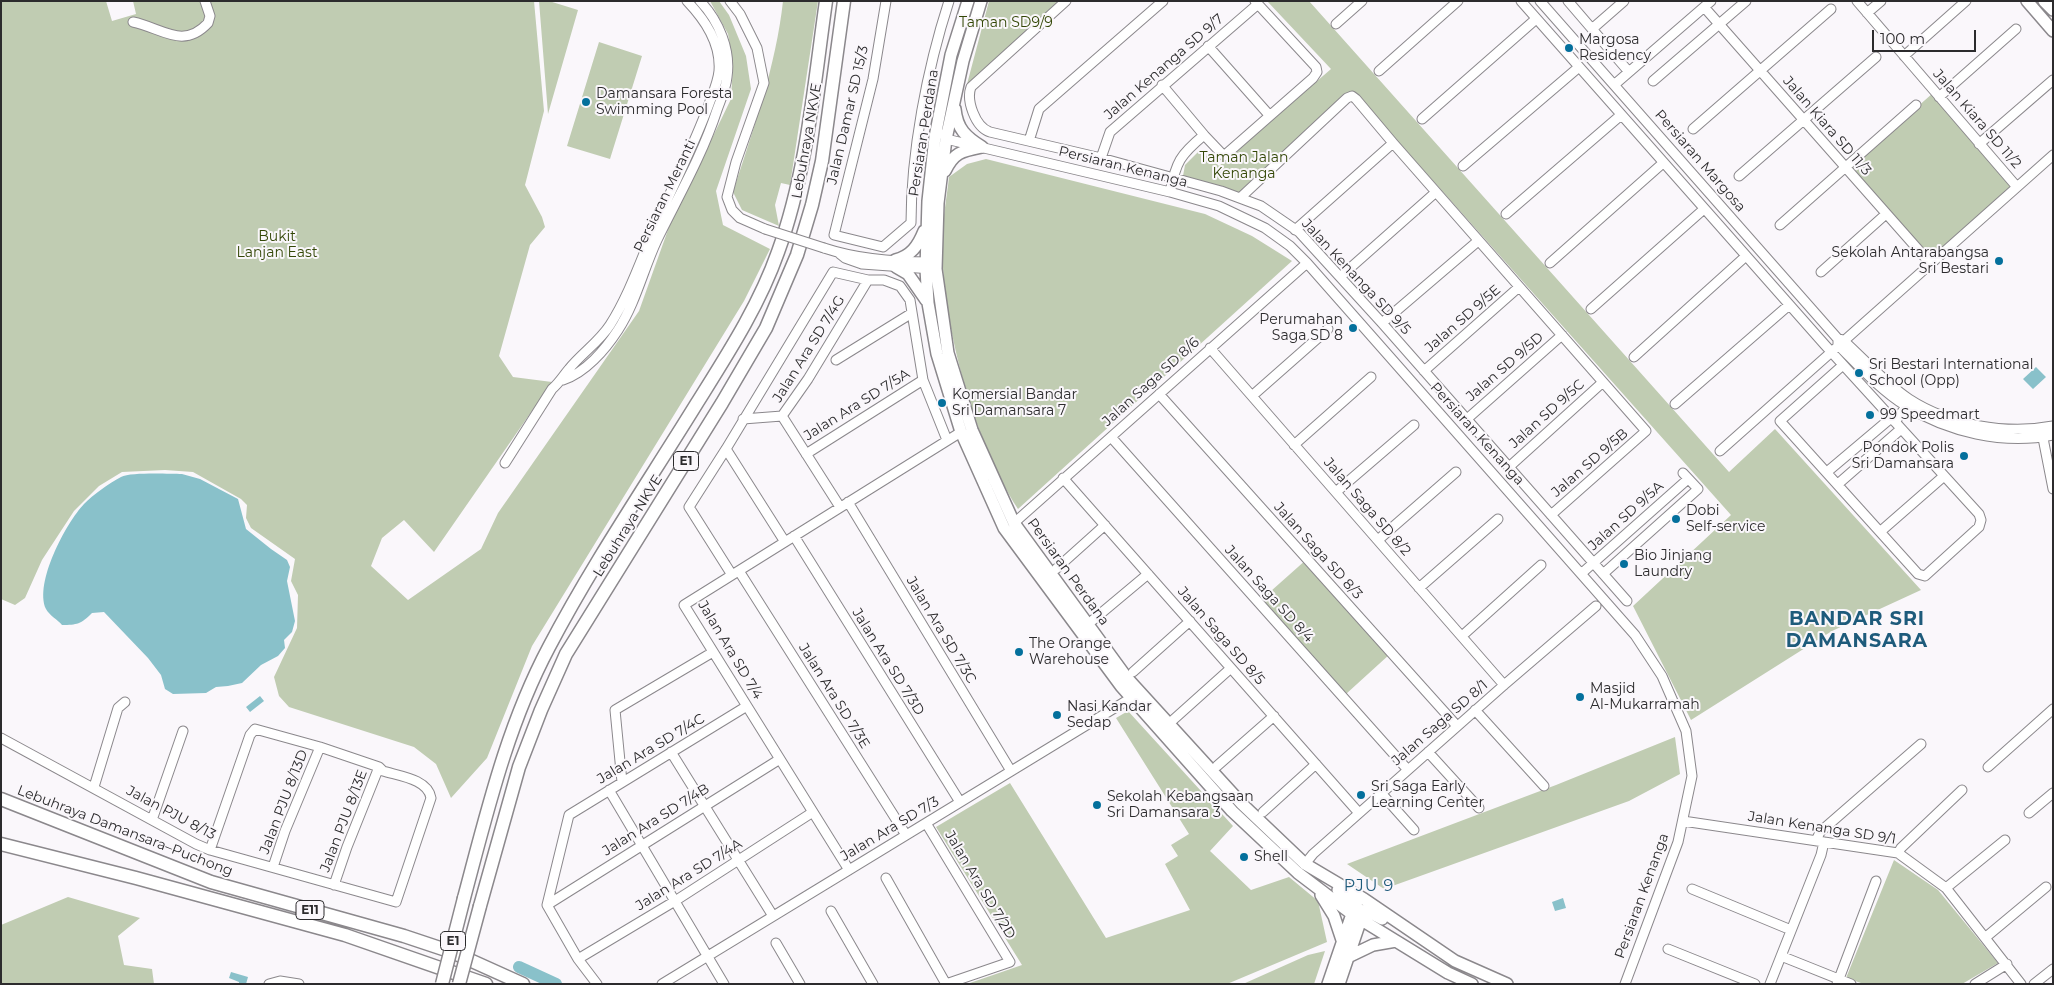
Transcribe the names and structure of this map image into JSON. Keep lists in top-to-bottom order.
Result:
{
  "streets": {
    "highway": [
      "Lebuhraya NKVE",
      "E1",
      "Lebuhraya Damansara–Puchong",
      "E11"
    ],
    "main road": ["Persiaran Perdana"],
    "street": [
      "Jalan Kenanga SD 9/7",
      "Jalan Damar SD 15/3",
      "Jalan Kiara SD 11/2",
      "Jalan Kiara SD 11/3",
      "Persiaran Margosa",
      "Persiaran Kenanga",
      "Persiaran Meranti",
      "Jalan Kenanga SD 9/5",
      "Jalan SD 9/5E",
      "Jalan Ara SD 7/4G",
      "Jalan SD 9/5D",
      "Jalan Saga SD 8/6",
      "Jalan Ara SD 7/5A",
      "Jalan SD 9/5C",
      "Jalan SD 9/5B",
      "Jalan Saga SD 8/2",
      "Jalan SD 9/5A",
      "Jalan Saga SD 8/3",
      "Jalan Saga SD 8/4",
      "Jalan Ara SD 7/3C",
      "Jalan Saga SD 8/5",
      "Jalan Ara SD 7/4",
      "Jalan Ara SD 7/3D",
      "Jalan Ara SD 7/3E",
      "Jalan Saga SD 8/1",
      "Jalan Ara SD 7/4C",
      "Jalan PJU 8/13D",
      "Jalan PJU 8/13",
      "Jalan Ara SD 7/4B",
      "Jalan PJU 8/13E",
      "Jalan Kenanga SD 9/1",
      "Jalan Ara SD 7/3",
      "Jalan Ara SD 7/4A",
      "Jalan Ara SD 7/2D"
    ]
  },
  "crossings": [
    ["Jalan Kenanga SD 9/7", "Jalan Kenanga SD 9/5"],
    ["Persiaran Perdana", "Persiaran Kenanga"],
    ["Persiaran Perdana", "Jalan Saga SD 8/6"],
    ["Persiaran Perdana", "Jalan Ara SD 7/4"],
    ["Persiaran Perdana", "Jalan Saga SD 8/1"],
    ["Persiaran Perdana", "Jalan Ara SD 7/3"],
    ["Persiaran Kenanga", "Jalan Saga SD 8/6"],
    ["Persiaran Kenanga", "Jalan SD 9/5A"],
    ["Persiaran Kenanga", "Jalan Kenanga SD 9/1"],
    ["Jalan Kenanga SD 9/5", "Jalan SD 9/5E"],
    ["Jalan Kenanga SD 9/5", "Jalan SD 9/5D"],
    ["Jalan Kenanga SD 9/5", "Jalan SD 9/5C"],
    ["Jalan Kenanga SD 9/5", "Jalan SD 9/5B"],
    ["Jalan Kenanga SD 9/5", "Jalan SD 9/5A"],
    ["Jalan Ara SD 7/4G", "Jalan Ara SD 7/5A"],
    ["Jalan Ara SD 7/4G", "Jalan Ara SD 7/3C"],
    ["Jalan Ara SD 7/4G", "Jalan Ara SD 7/4"],
    ["Jalan Saga SD 8/6", "Jalan Saga SD 8/2"],
    ["Jalan Saga SD 8/6", "Jalan Saga SD 8/3"],
    ["Jalan Saga SD 8/6", "Jalan Saga SD 8/4"],
    ["Jalan Saga SD 8/6", "Jalan Saga SD 8/5"],
    ["Jalan SD 9/5C", "Jalan SD 9/5B"],
    ["Jalan Saga SD 8/2", "Jalan Saga SD 8/1"],
    ["Jalan Saga SD 8/3", "Jalan Saga SD 8/1"],
    ["Jalan Saga SD 8/4", "Jalan Saga SD 8/1"],
    ["Jalan Ara SD 7/3C", "Jalan Ara SD 7/4"],
    ["Jalan Ara SD 7/3C", "Jalan Ara SD 7/3"],
    ["Jalan Saga SD 8/5", "Jalan Saga SD 8/1"],
    ["Jalan Ara SD 7/4", "Jalan Ara SD 7/3D"],
    ["Jalan Ara SD 7/4", "Jalan Ara SD 7/3E"],
    ["Jalan Ara SD 7/4", "Jalan Ara SD 7/4C"],
    ["Jalan Ara SD 7/4", "Jalan Ara SD 7/4B"],
    ["Jalan Ara SD 7/4", "Jalan Ara SD 7/3"],
    ["Jalan Ara SD 7/4", "Jalan Ara SD 7/4A"],
    ["Jalan Ara SD 7/3D", "Jalan Ara SD 7/3"],
    ["Jalan Ara SD 7/3E", "Jalan Ara SD 7/3"],
    ["Jalan Ara SD 7/4C", "Jalan Ara SD 7/4B"],
    ["Jalan PJU 8/13D", "Jalan PJU 8/13"],
    ["Jalan PJU 8/13", "Jalan PJU 8/13E"],
    ["Jalan Ara SD 7/3", "Jalan Ara SD 7/2D"]
  ],
  "districts": ["BANDAR SRI DAMANSARA", "PJU 9"],
  "parks": ["Taman SD9/9", "Taman Jalan Kenanga", "Bukit Lanjan East"],
  "places": [
    "Margosa Residency",
    "Damansara Foresta Swimming Pool",
    "Sekolah Antarabangsa Sri Bestari",
    "Perumahan Saga SD 8",
    "Sri Bestari International School (Opp)",
    "Komersial Bandar Sri Damansara 7",
    "99 Speedmart",
    "Pondok Polis Sri Damansara",
    "Dobi Self-service",
    "Bio Jinjang Laundry",
    "The Orange Warehouse",
    "Masjid Al-Mukarramah",
    "Nasi Kandar Sedap",
    "Sri Saga Early Learning Center",
    "Sekolah Kebangsaan Sri Damansara 3",
    "Shell"
  ],
  "scale_bar": "100 m"
}
